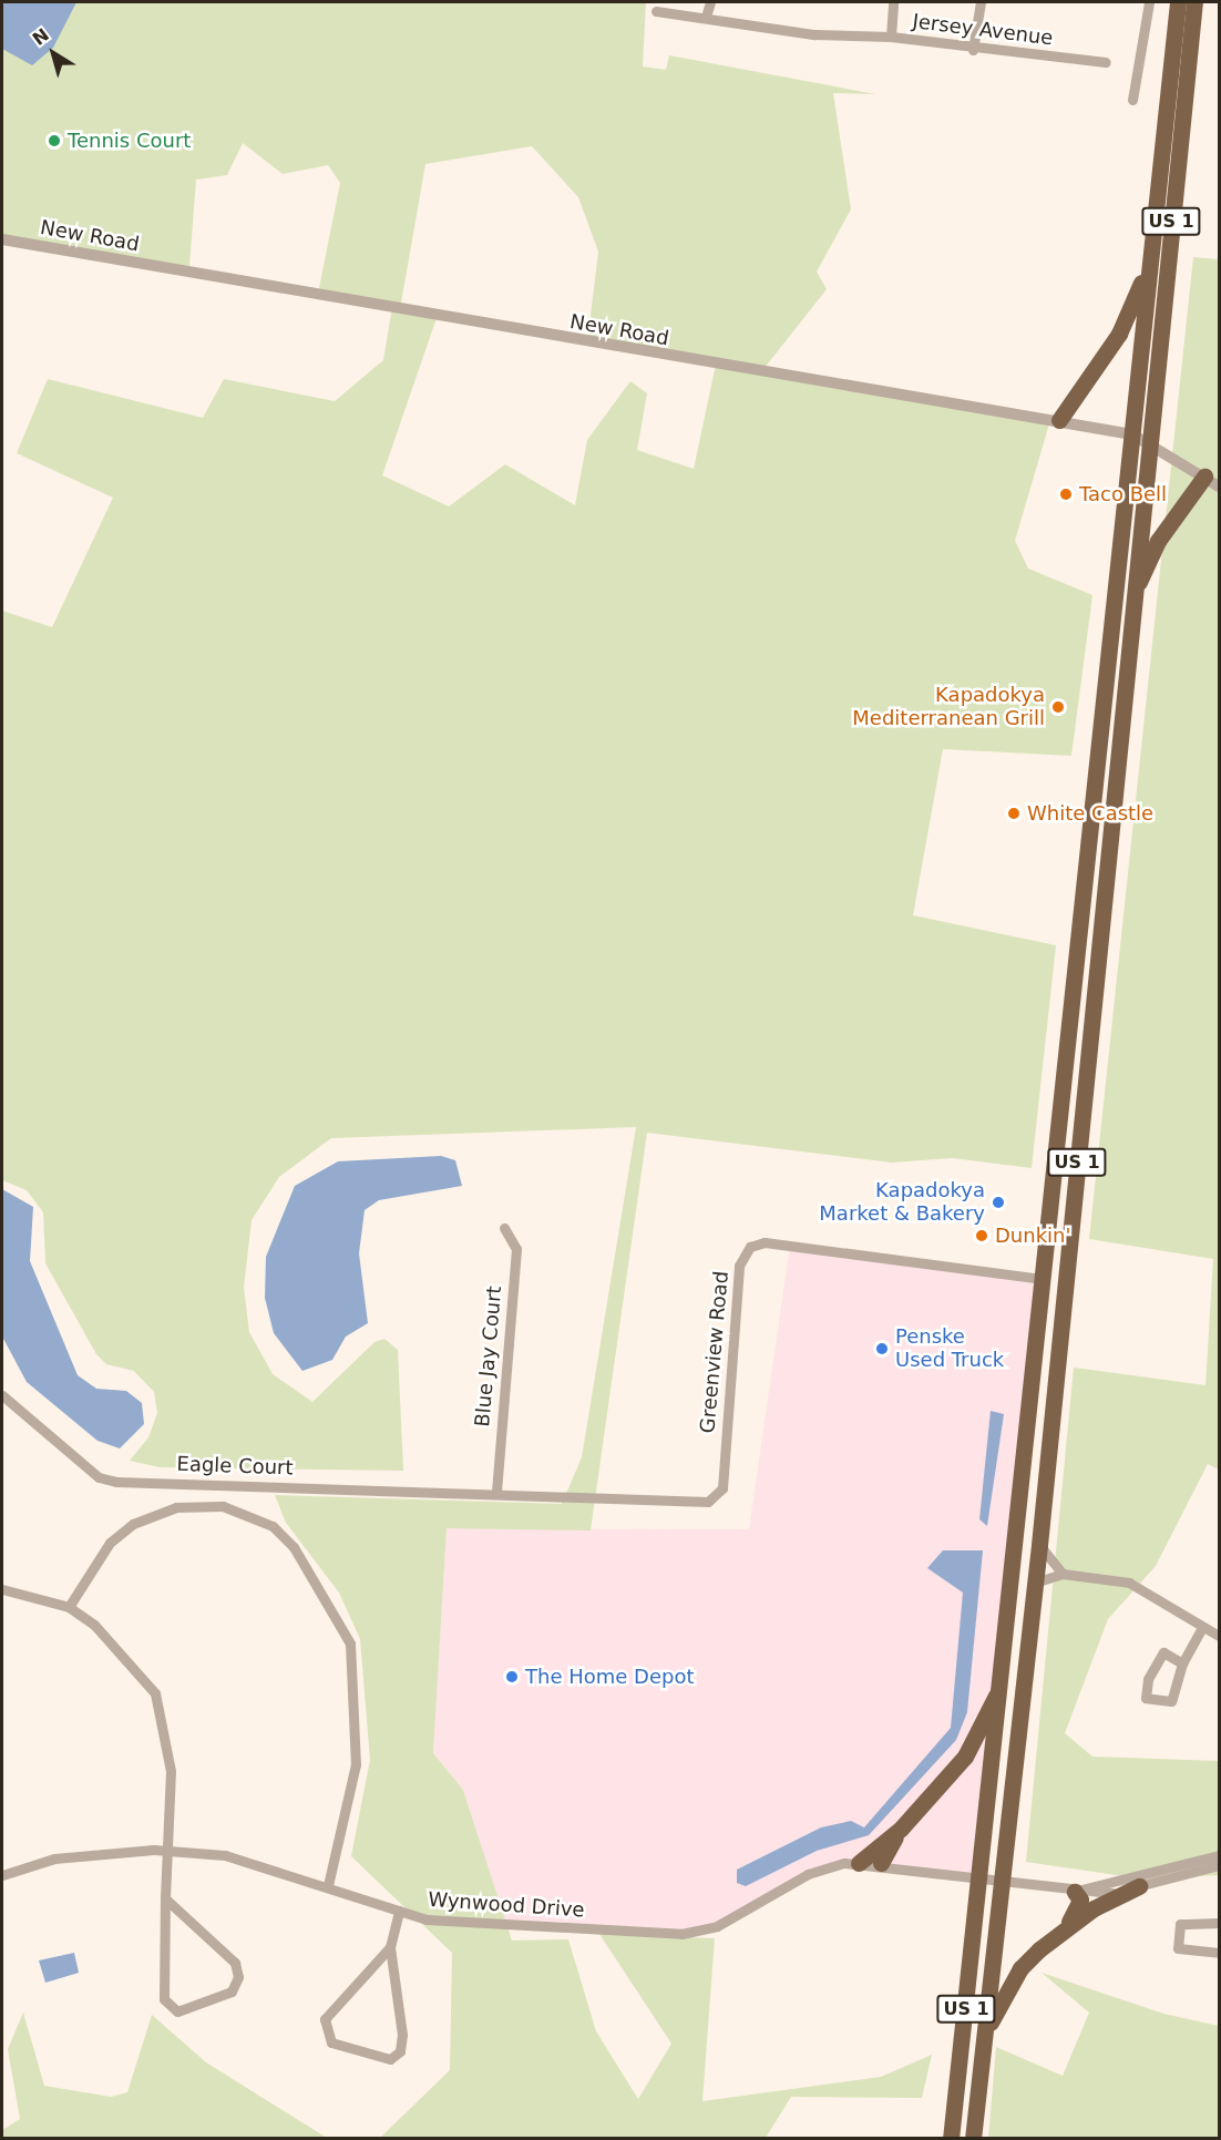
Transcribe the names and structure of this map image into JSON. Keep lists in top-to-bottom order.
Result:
{
  "streets": {
    "highway": ["US 1"],
    "street": [
      "Jersey Avenue",
      "New Road",
      "Greenview Road",
      "Blue Jay Court",
      "Eagle Court",
      "Wynwood Drive"
    ]
  },
  "crossings": [
    ["US 1", "New Road"],
    ["US 1", "Greenview Road"],
    ["US 1", "Wynwood Drive"],
    ["Greenview Road", "Blue Jay Court"],
    ["Greenview Road", "Eagle Court"],
    ["Blue Jay Court", "Eagle Court"]
  ],
  "places": [
    "Tennis Court",
    "Taco Bell",
    "Kapadokya Mediterranean Grill",
    "White Castle",
    "Kapadokya Market & Bakery",
    "Dunkin'",
    "Penske Used Truck",
    "The Home Depot"
  ],
  "north": "top left"
}
